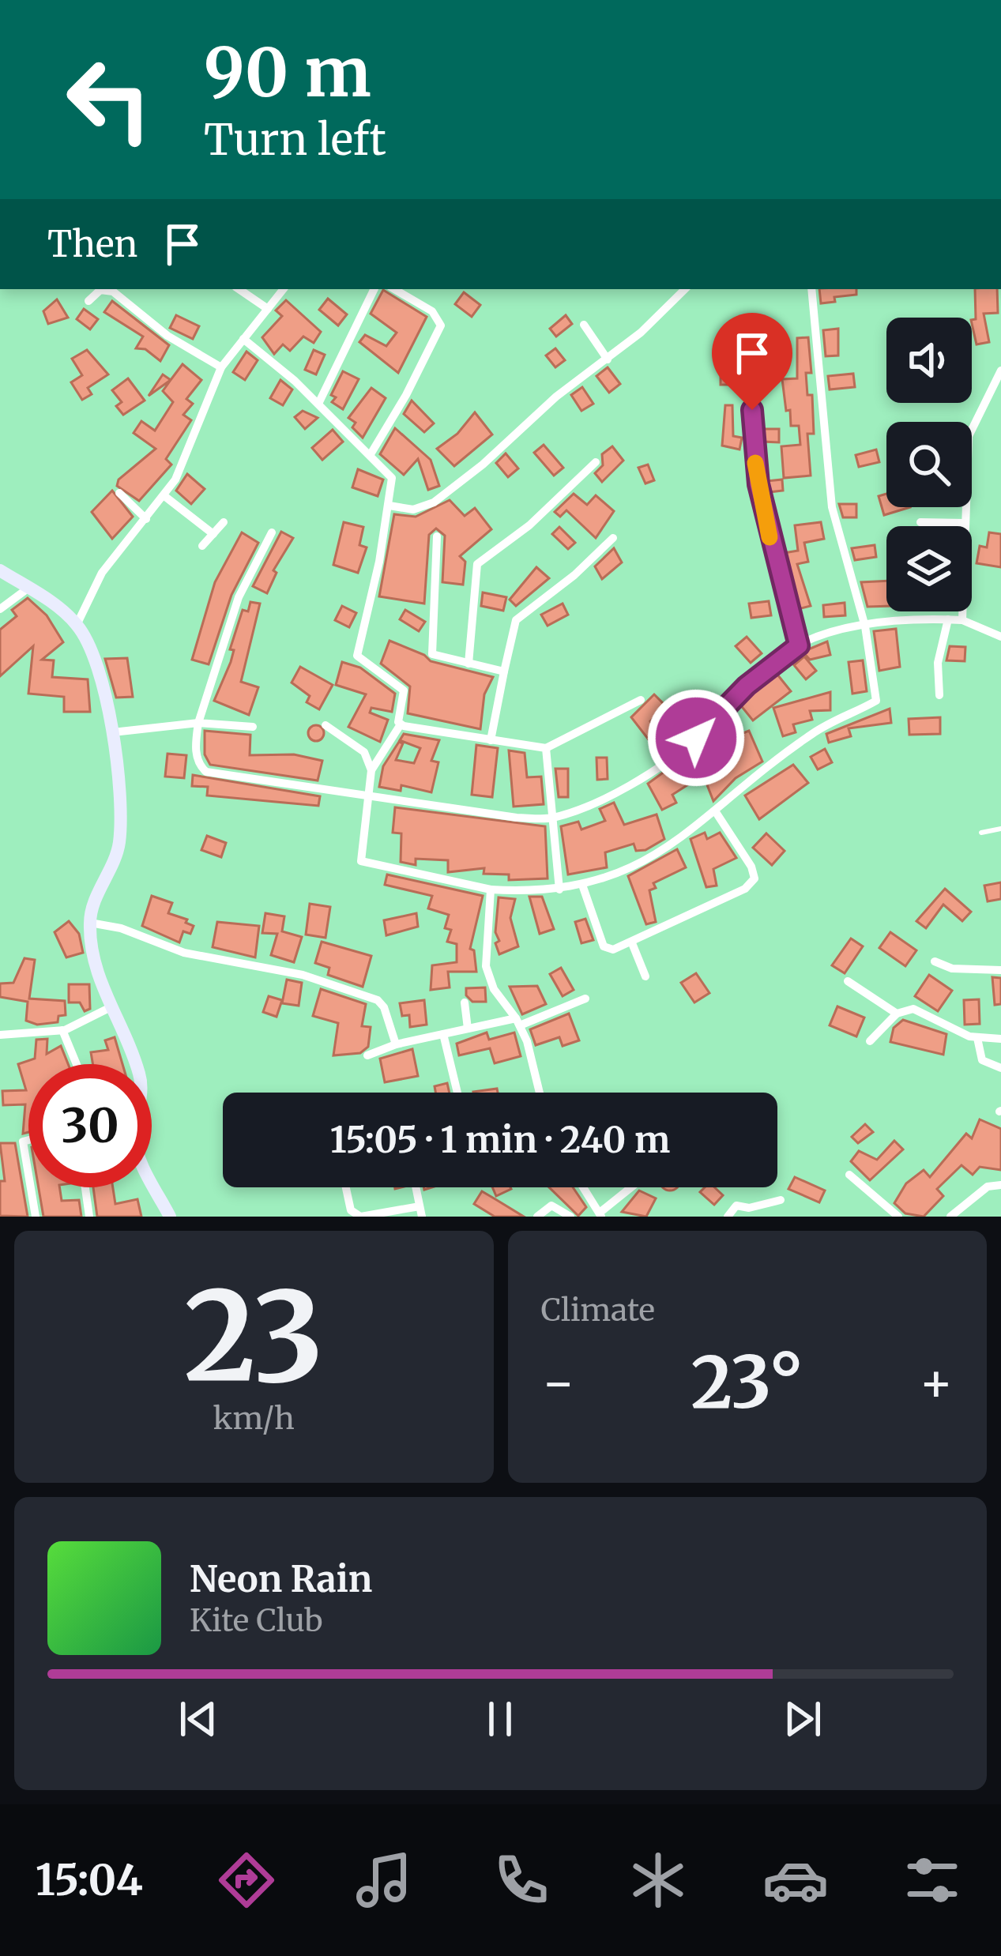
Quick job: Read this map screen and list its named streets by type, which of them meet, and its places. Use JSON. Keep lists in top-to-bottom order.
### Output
{
  "page": {
    "turn": ["90 m", "Turn left"],
    "then": "Then",
    "limit": "30",
    "trip": "15:05 · 1 min · 240 m",
    "tile": [
      ["23", "km/h"],
      "Climate"
    ],
    "heat": ["−", "23°", "+"],
    "song": ["Neon Rain", "Kite Club"],
    "tabs": "15:04"
  }
}
